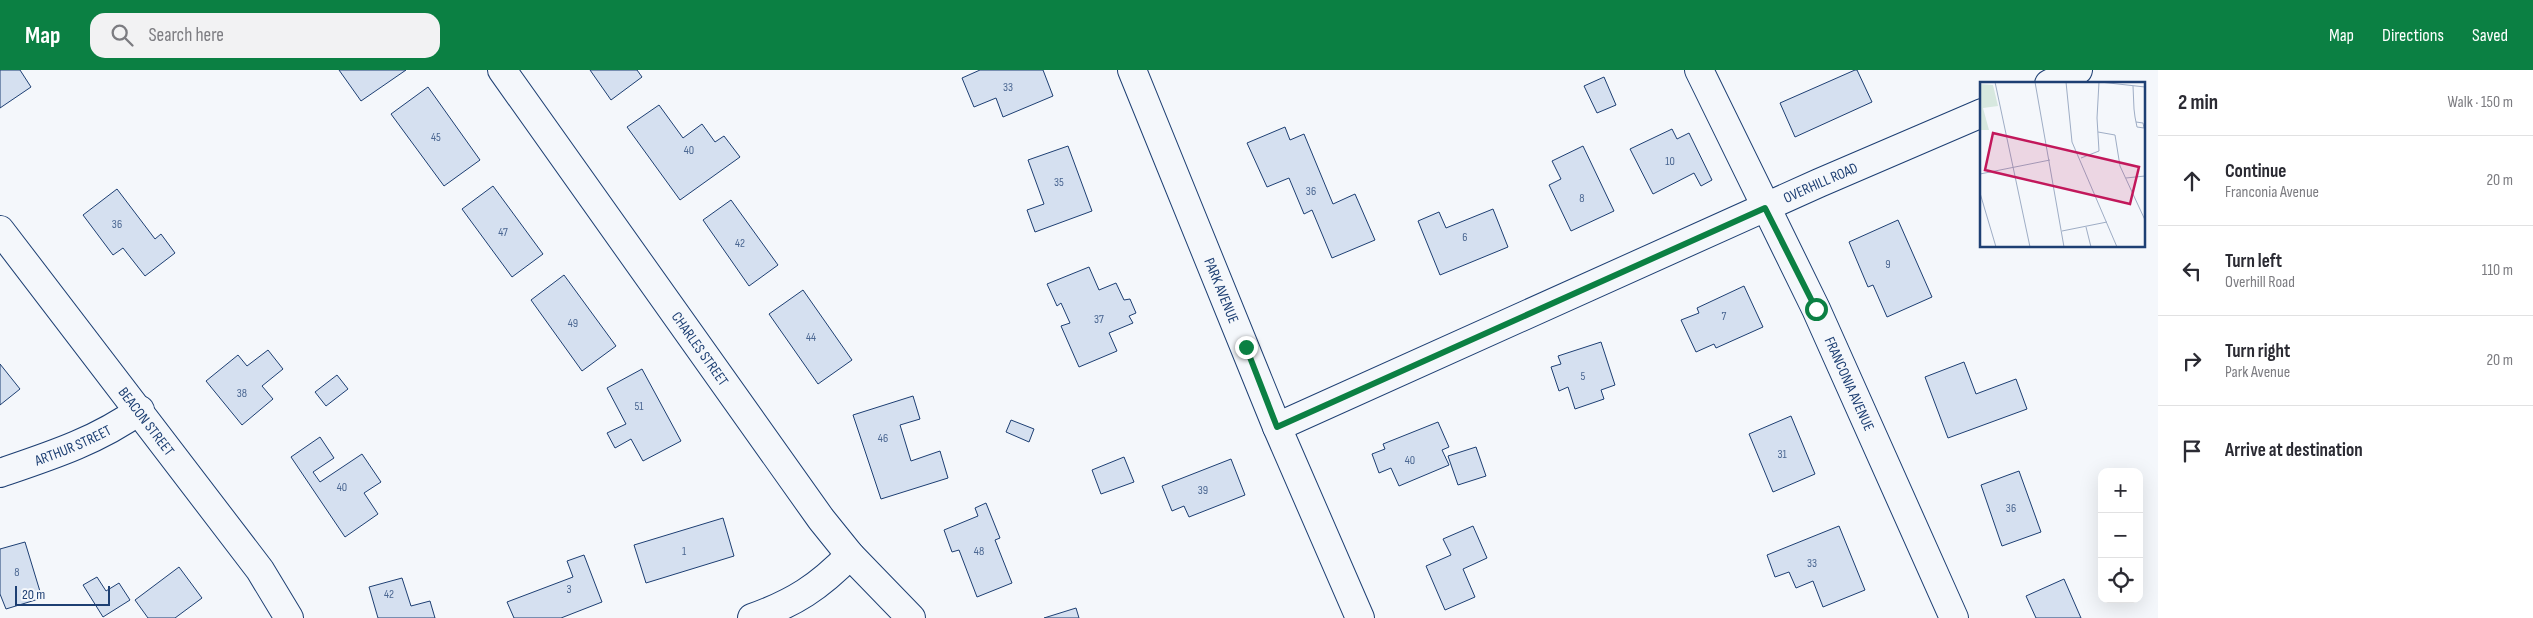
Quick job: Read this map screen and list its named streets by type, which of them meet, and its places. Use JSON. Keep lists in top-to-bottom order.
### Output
{
  "streets": {
    "street": [
      "OVERHILL ROAD",
      "PARK AVENUE",
      "CHARLES STREET",
      "FRANCONIA AVENUE",
      "BEACON STREET",
      "ARTHUR STREET"
    ]
  },
  "crossings": [
    ["OVERHILL ROAD", "PARK AVENUE"],
    ["OVERHILL ROAD", "FRANCONIA AVENUE"],
    ["BEACON STREET", "ARTHUR STREET"]
  ],
  "house_numbers": [
    "33",
    "45",
    "40",
    "10",
    "35",
    "36",
    "8",
    "36",
    "47",
    "6",
    "42",
    "9",
    "7",
    "37",
    "49",
    "44",
    "5",
    "38",
    "51",
    "46",
    "31",
    "40",
    "40",
    "39",
    "36",
    "1",
    "48",
    "33",
    "8",
    "3",
    "42"
  ],
  "scale_bar": "20 m",
  "page": {
    "header": "Map",
    "search": "Search here",
    "nav": ["Map", "Directions", "Saved"],
    "heading": ["2 min", "Walk · 150 m"],
    "list": [
      ["Continue", "Franconia Avenue", "20 m"],
      ["Turn left", "Overhill Road", "110 m"],
      ["Turn right", "Park Avenue", "20 m"],
      "Arrive at destination"
    ],
    "map_buttons": ["+", "−"],
    "scale": "20 m"
  }
}
